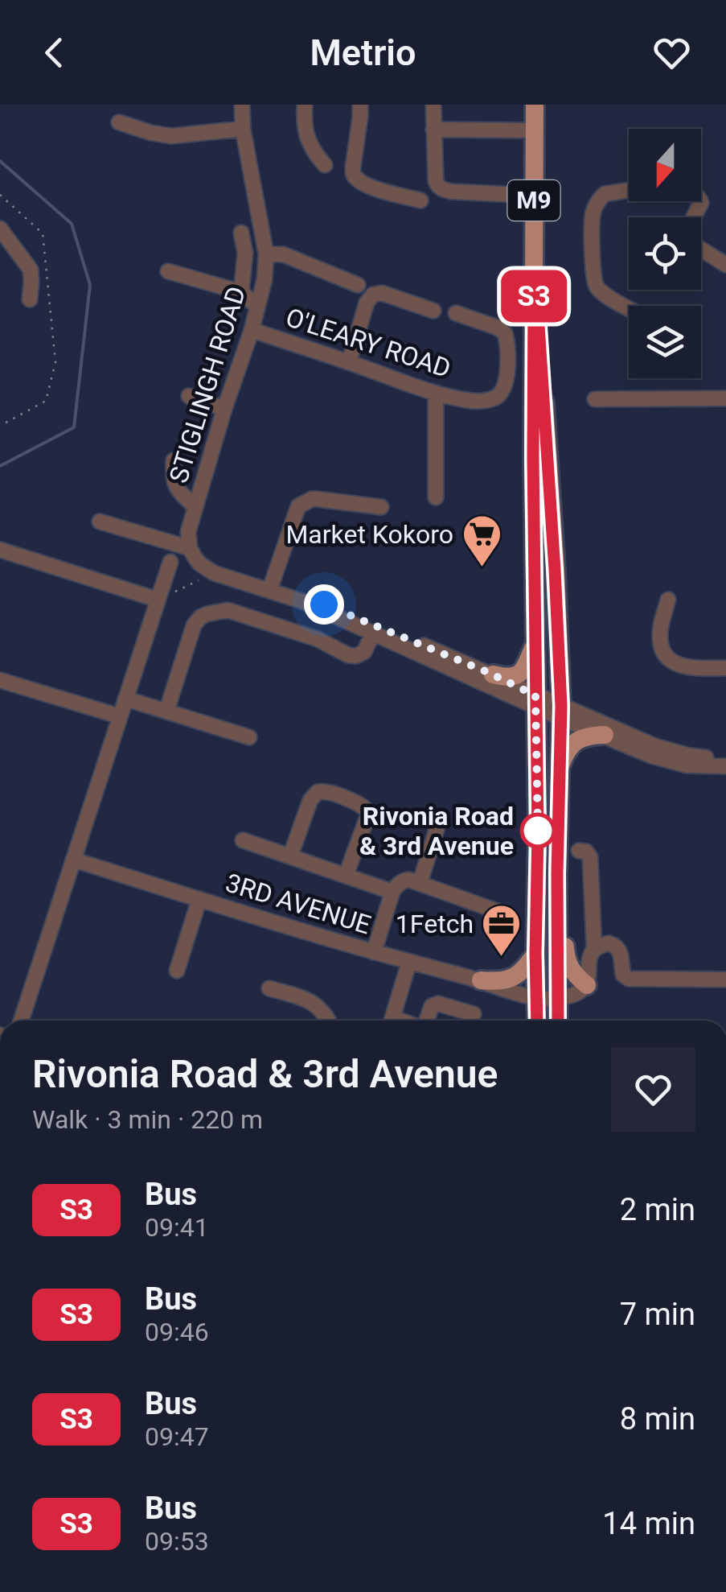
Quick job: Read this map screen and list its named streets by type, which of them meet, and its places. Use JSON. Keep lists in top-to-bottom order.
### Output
{
  "streets": {
    "main road": ["M9"],
    "street": ["O'LEARY ROAD", "STIGLINGH ROAD", "3RD AVENUE"]
  },
  "crossings": [
    ["M9", "3RD AVENUE"],
    ["O'LEARY ROAD", "STIGLINGH ROAD"]
  ],
  "places": {
    "supermarket": ["Market Kokoro"],
    "other": ["Rivonia Road & 3rd Avenue"],
    "office": ["1Fetch"]
  },
  "lines": ["bus line S3"],
  "north": "bottom",
  "page": {
    "header": "Metrio",
    "on_map": "S3",
    "heading": ["Rivonia Road & 3rd Avenue", "Walk · 3 min · 220 m"],
    "list": [
      {
        "mark": "S3",
        "name": "Bus",
        "note": "09:41",
        "value": "2 min"
      },
      {
        "mark": "S3",
        "name": "Bus",
        "note": "09:46",
        "value": "7 min"
      },
      {
        "mark": "S3",
        "name": "Bus",
        "note": "09:47",
        "value": "8 min"
      },
      {
        "mark": "S3",
        "name": "Bus",
        "note": "09:53",
        "value": "14 min"
      }
    ]
  }
}
